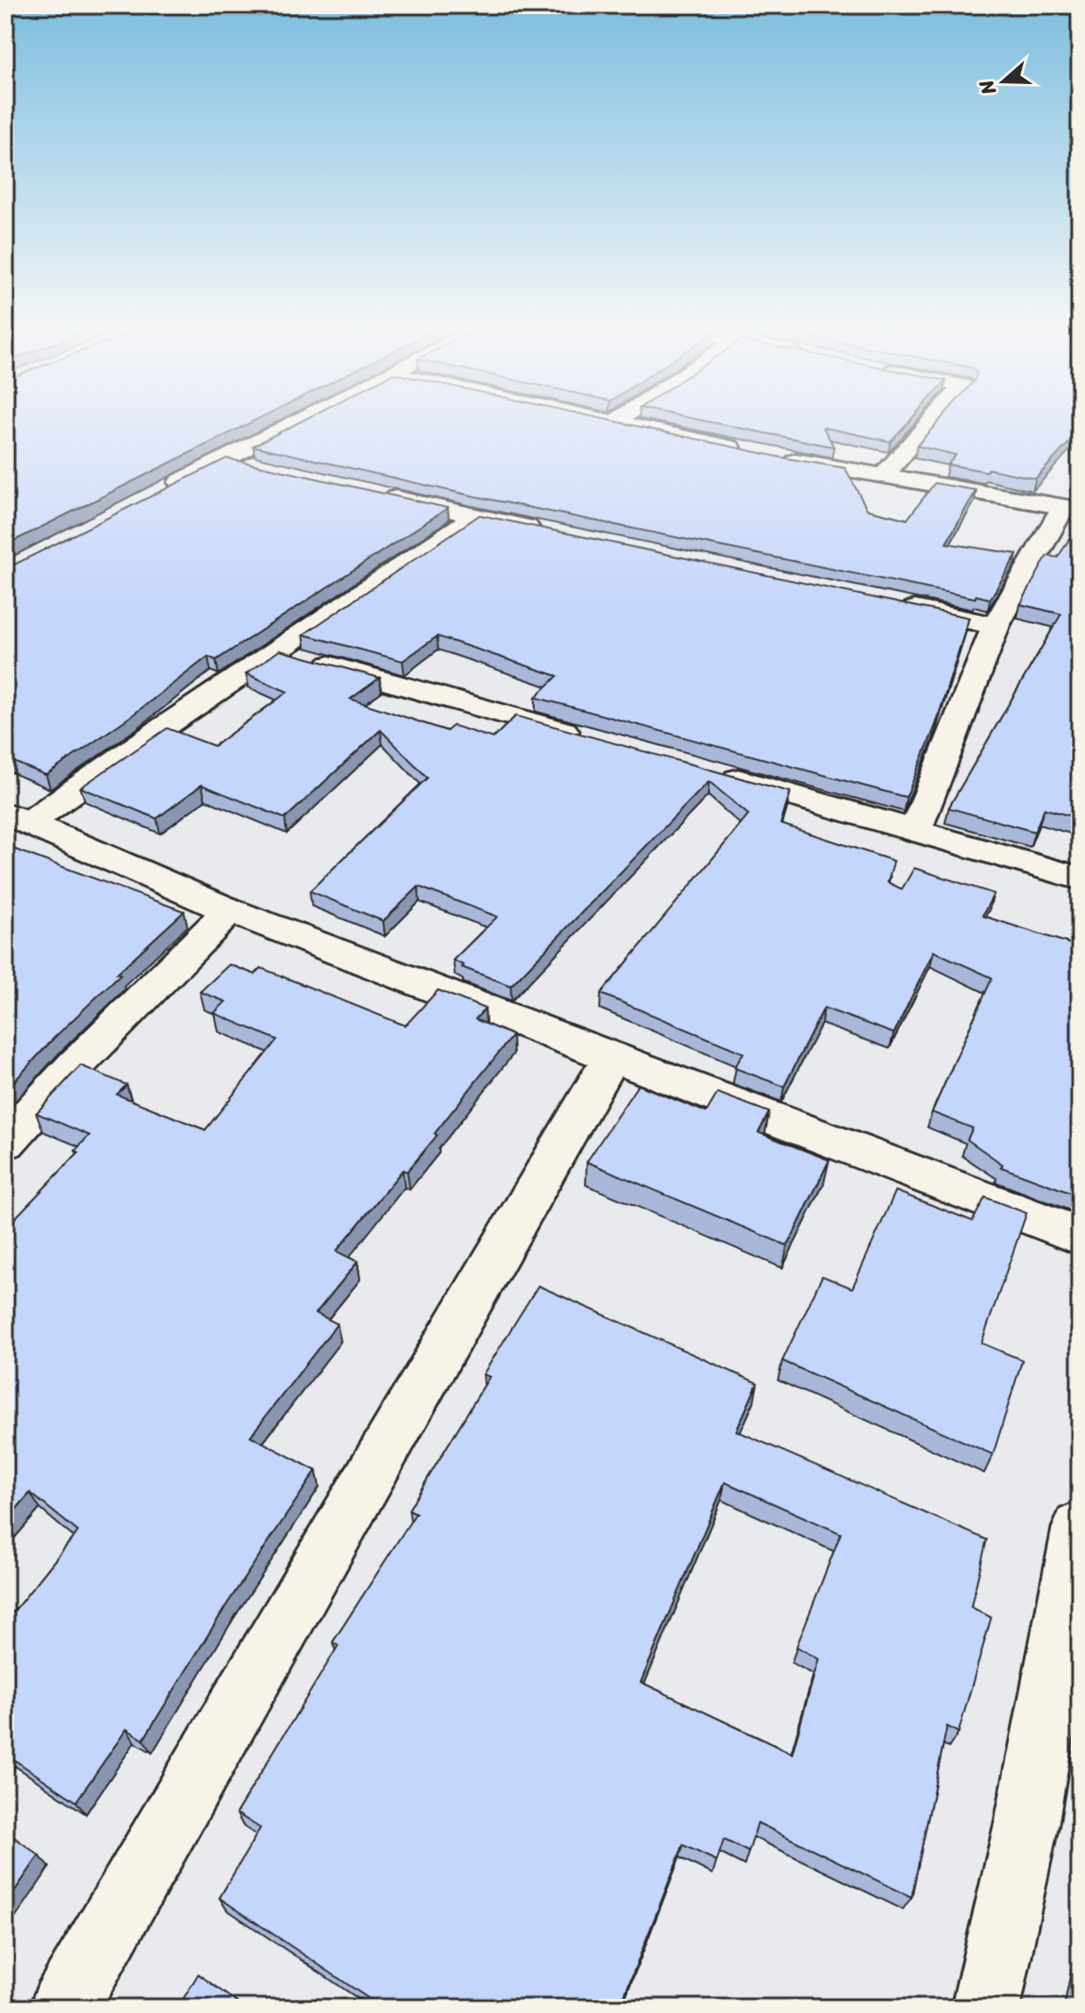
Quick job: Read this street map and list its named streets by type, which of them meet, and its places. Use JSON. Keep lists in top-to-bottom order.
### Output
{
  "north": "left"
}
